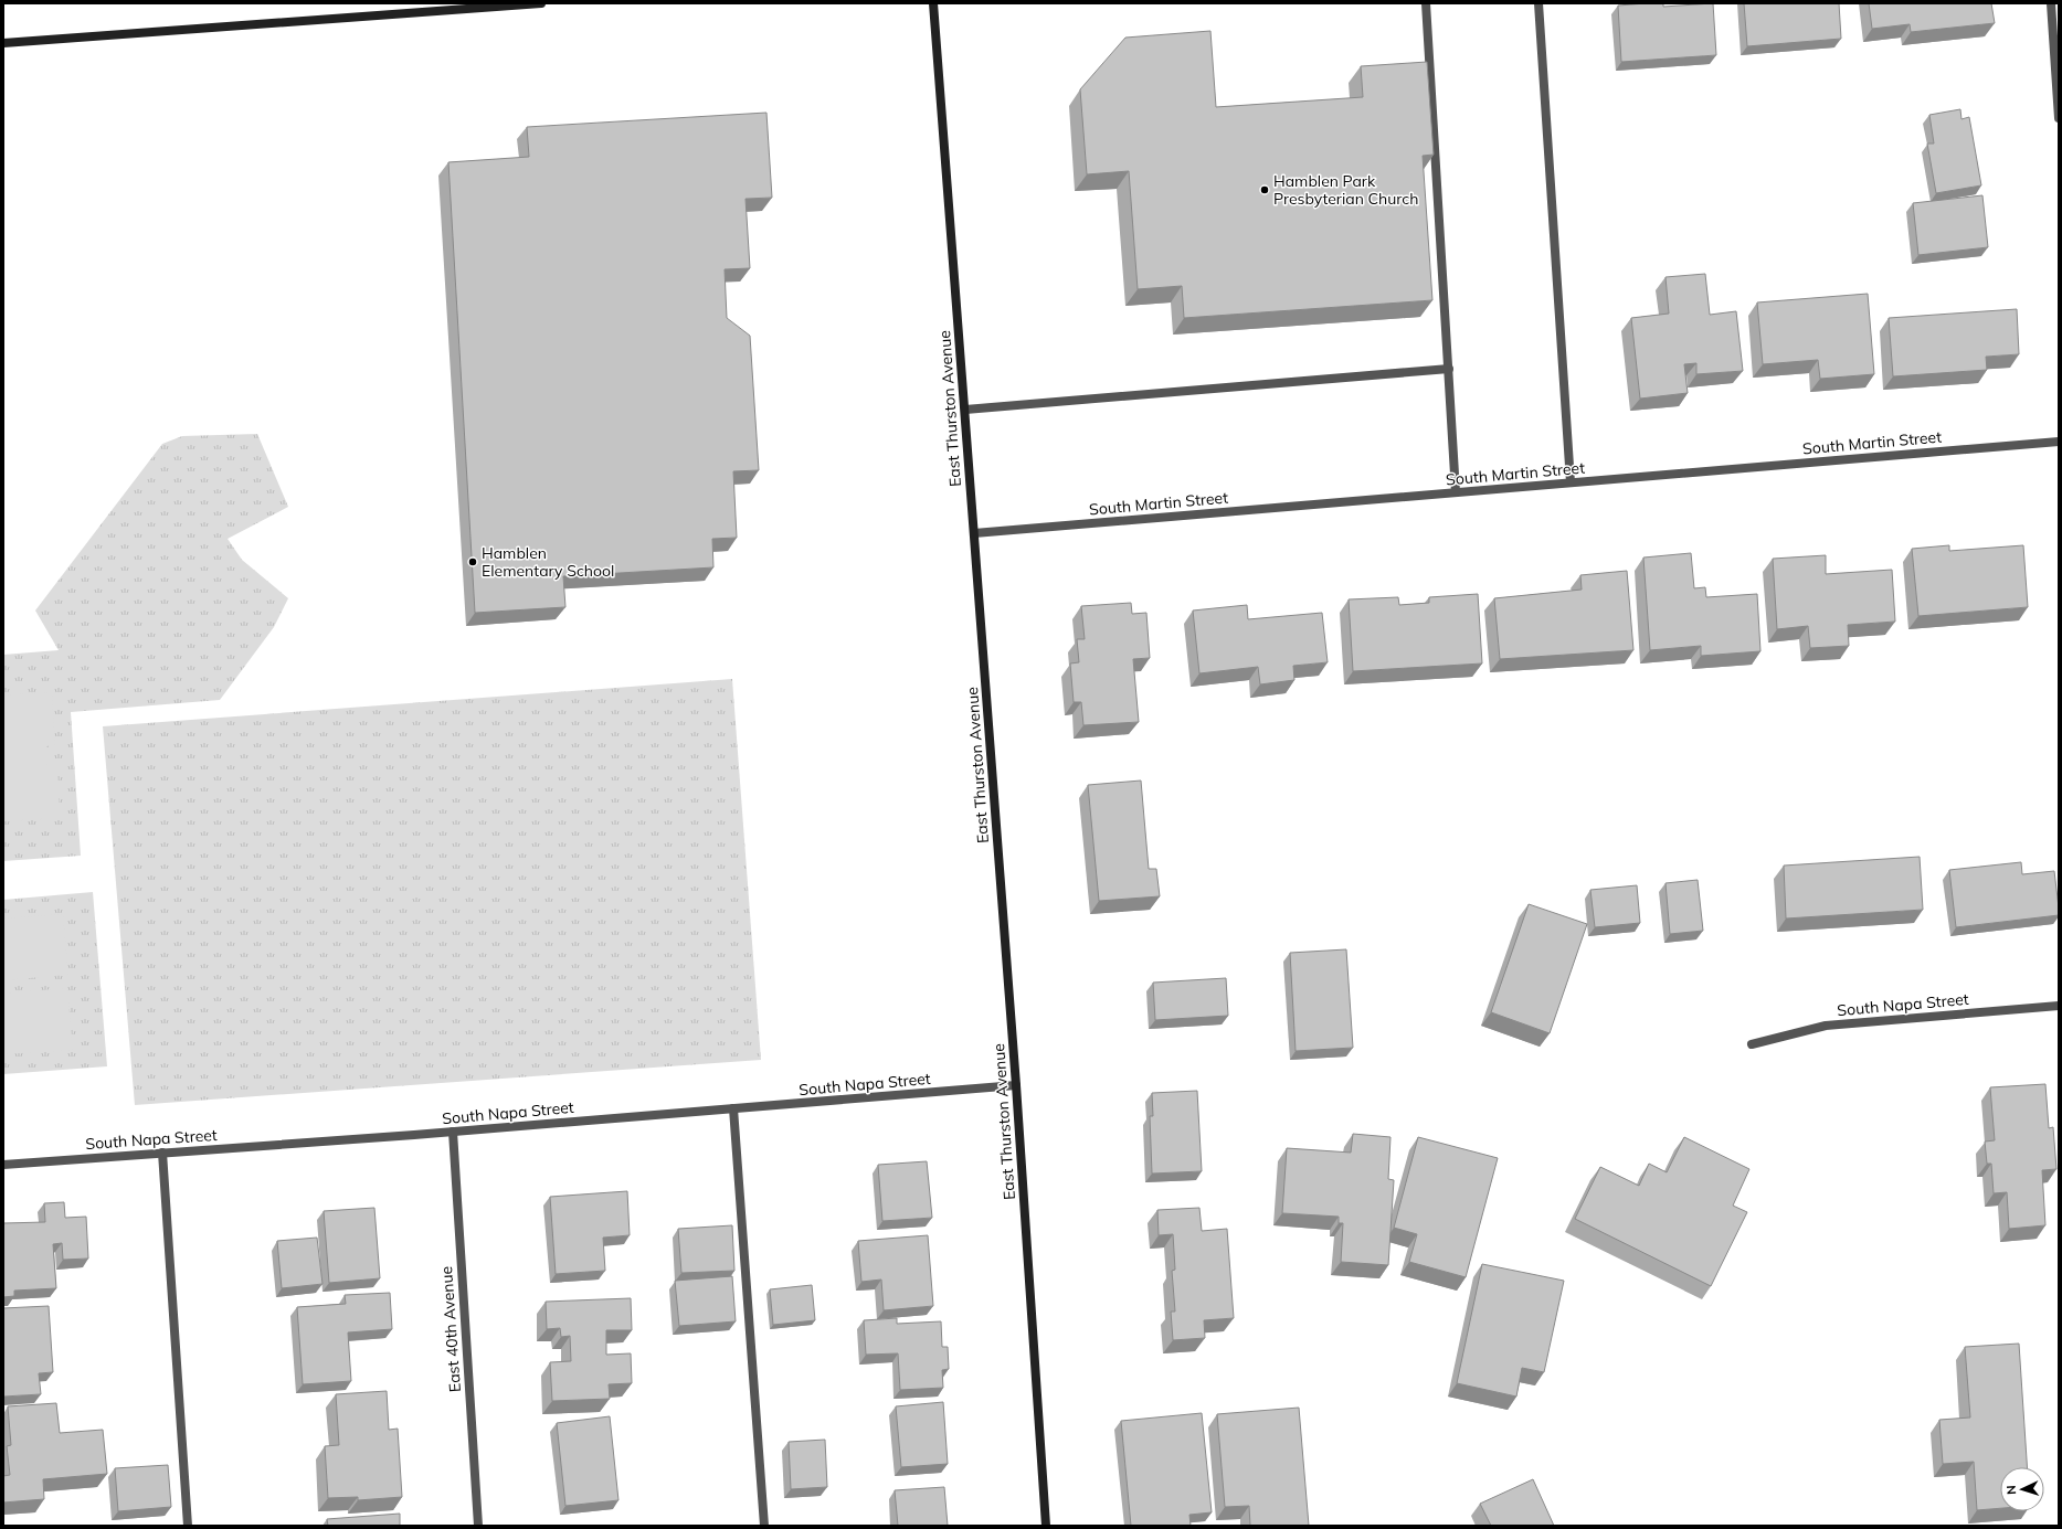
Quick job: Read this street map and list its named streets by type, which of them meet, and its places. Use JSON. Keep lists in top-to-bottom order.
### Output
{
  "streets": {
    "street": [
      "East Thurston Avenue",
      "South Martin Street",
      "South Napa Street",
      "East 40th Avenue"
    ]
  },
  "crossings": [
    ["East Thurston Avenue", "South Martin Street"],
    ["East Thurston Avenue", "South Napa Street"],
    ["South Napa Street", "East 40th Avenue"]
  ],
  "places": ["Hamblen Park Presbyterian Church", "Hamblen Elementary School"],
  "north": "left"
}
